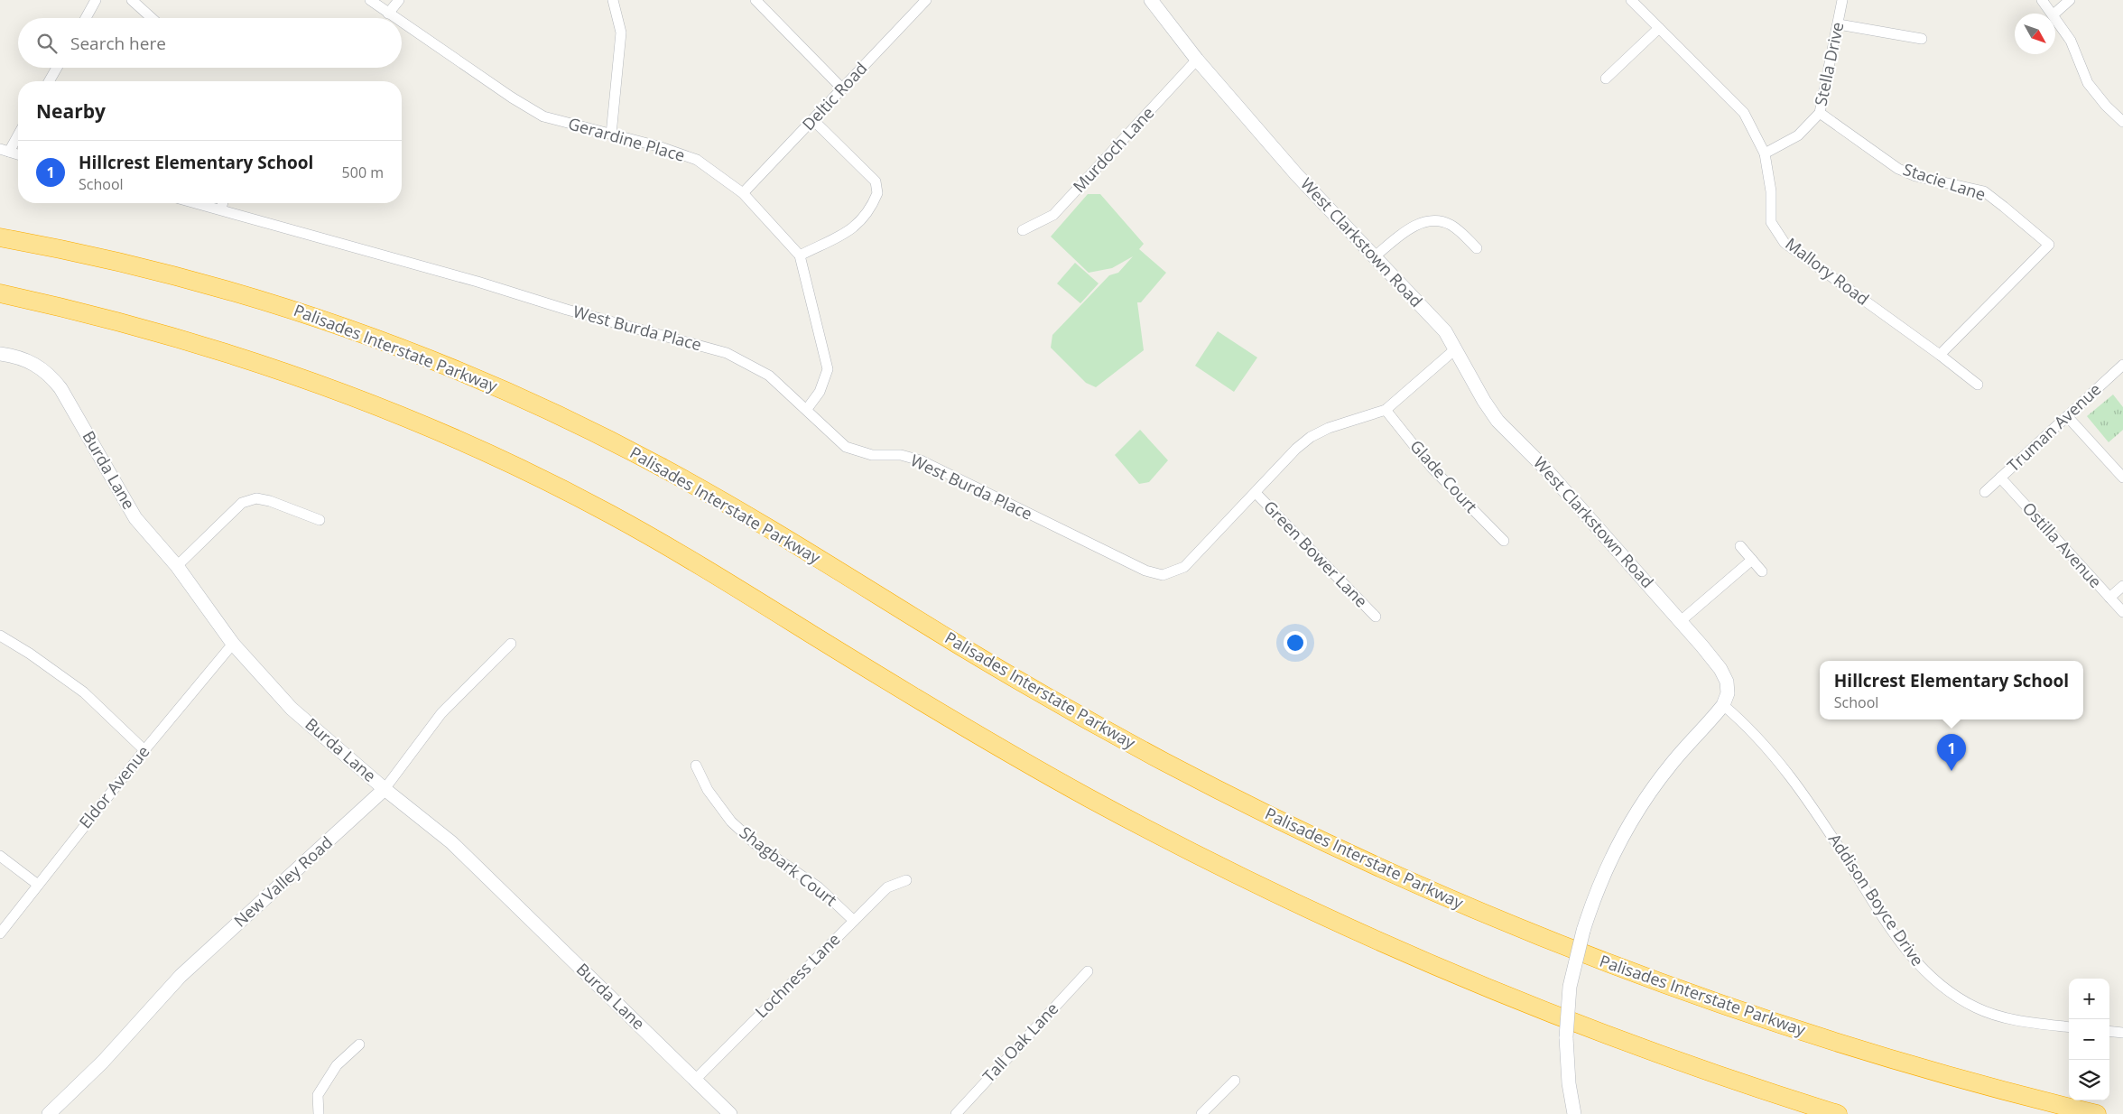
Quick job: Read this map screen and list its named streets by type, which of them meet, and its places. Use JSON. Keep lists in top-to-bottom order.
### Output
{
  "streets": {
    "highway": ["Palisades Interstate Parkway"],
    "street": [
      "Stella Drive",
      "Deltic Road",
      "Gerardine Place",
      "Murdoch Lane",
      "Stacie Lane",
      "West Clarkstown Road",
      "Mallory Road",
      "West Burda Place",
      "Truman Avenue",
      "Burda Lane",
      "Glade Court",
      "Ostilla Avenue",
      "Green Bower Lane",
      "Eldor Avenue",
      "Shagbark Court",
      "New Valley Road",
      "Addison Boyce Drive",
      "Lochness Lane",
      "Tall Oak Lane"
    ]
  },
  "crossings": [
    ["Stella Drive", "Stacie Lane"],
    ["Stella Drive", "Mallory Road"],
    ["Deltic Road", "Gerardine Place"],
    ["Gerardine Place", "West Burda Place"],
    ["Murdoch Lane", "West Clarkstown Road"],
    ["Stacie Lane", "Mallory Road"],
    ["West Clarkstown Road", "West Burda Place"],
    ["West Clarkstown Road", "Addison Boyce Drive"],
    ["West Burda Place", "Glade Court"],
    ["West Burda Place", "Green Bower Lane"],
    ["Truman Avenue", "Ostilla Avenue"],
    ["Burda Lane", "Eldor Avenue"],
    ["Burda Lane", "New Valley Road"],
    ["Burda Lane", "Lochness Lane"],
    ["Shagbark Court", "Lochness Lane"]
  ],
  "north": "bottom right",
  "page": {
    "search": "Search here",
    "heading": "Nearby",
    "list": [
      {
        "mark": "1",
        "name": "Hillcrest Elementary School",
        "note": "School",
        "value": "500 m"
      }
    ],
    "popup": ["Hillcrest Elementary School", "School"],
    "pins": "1",
    "map_buttons": ["+", "−"]
  }
}
